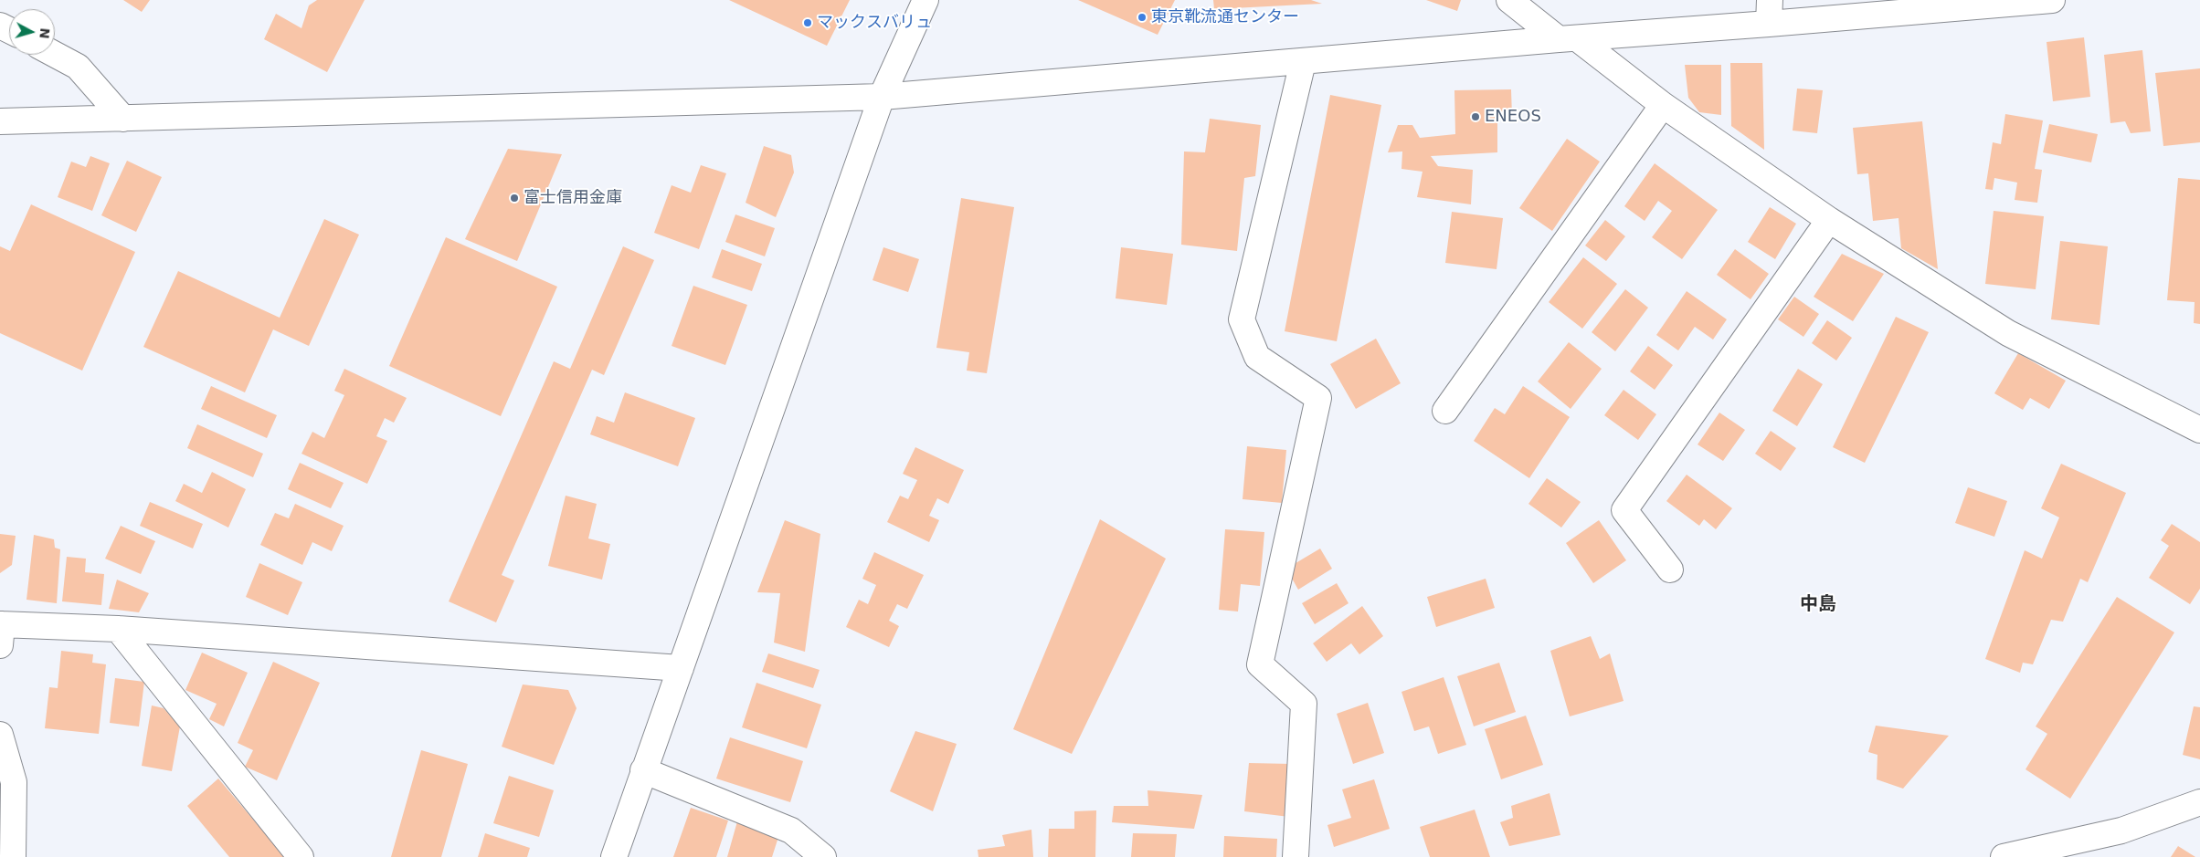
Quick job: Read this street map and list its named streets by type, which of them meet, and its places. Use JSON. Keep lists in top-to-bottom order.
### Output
{
  "districts": ["中島"],
  "places": [
    "東京靴流通センター",
    "マックスバリュ",
    "ENEOS",
    "富士信用金庫"
  ],
  "north": "right"
}
